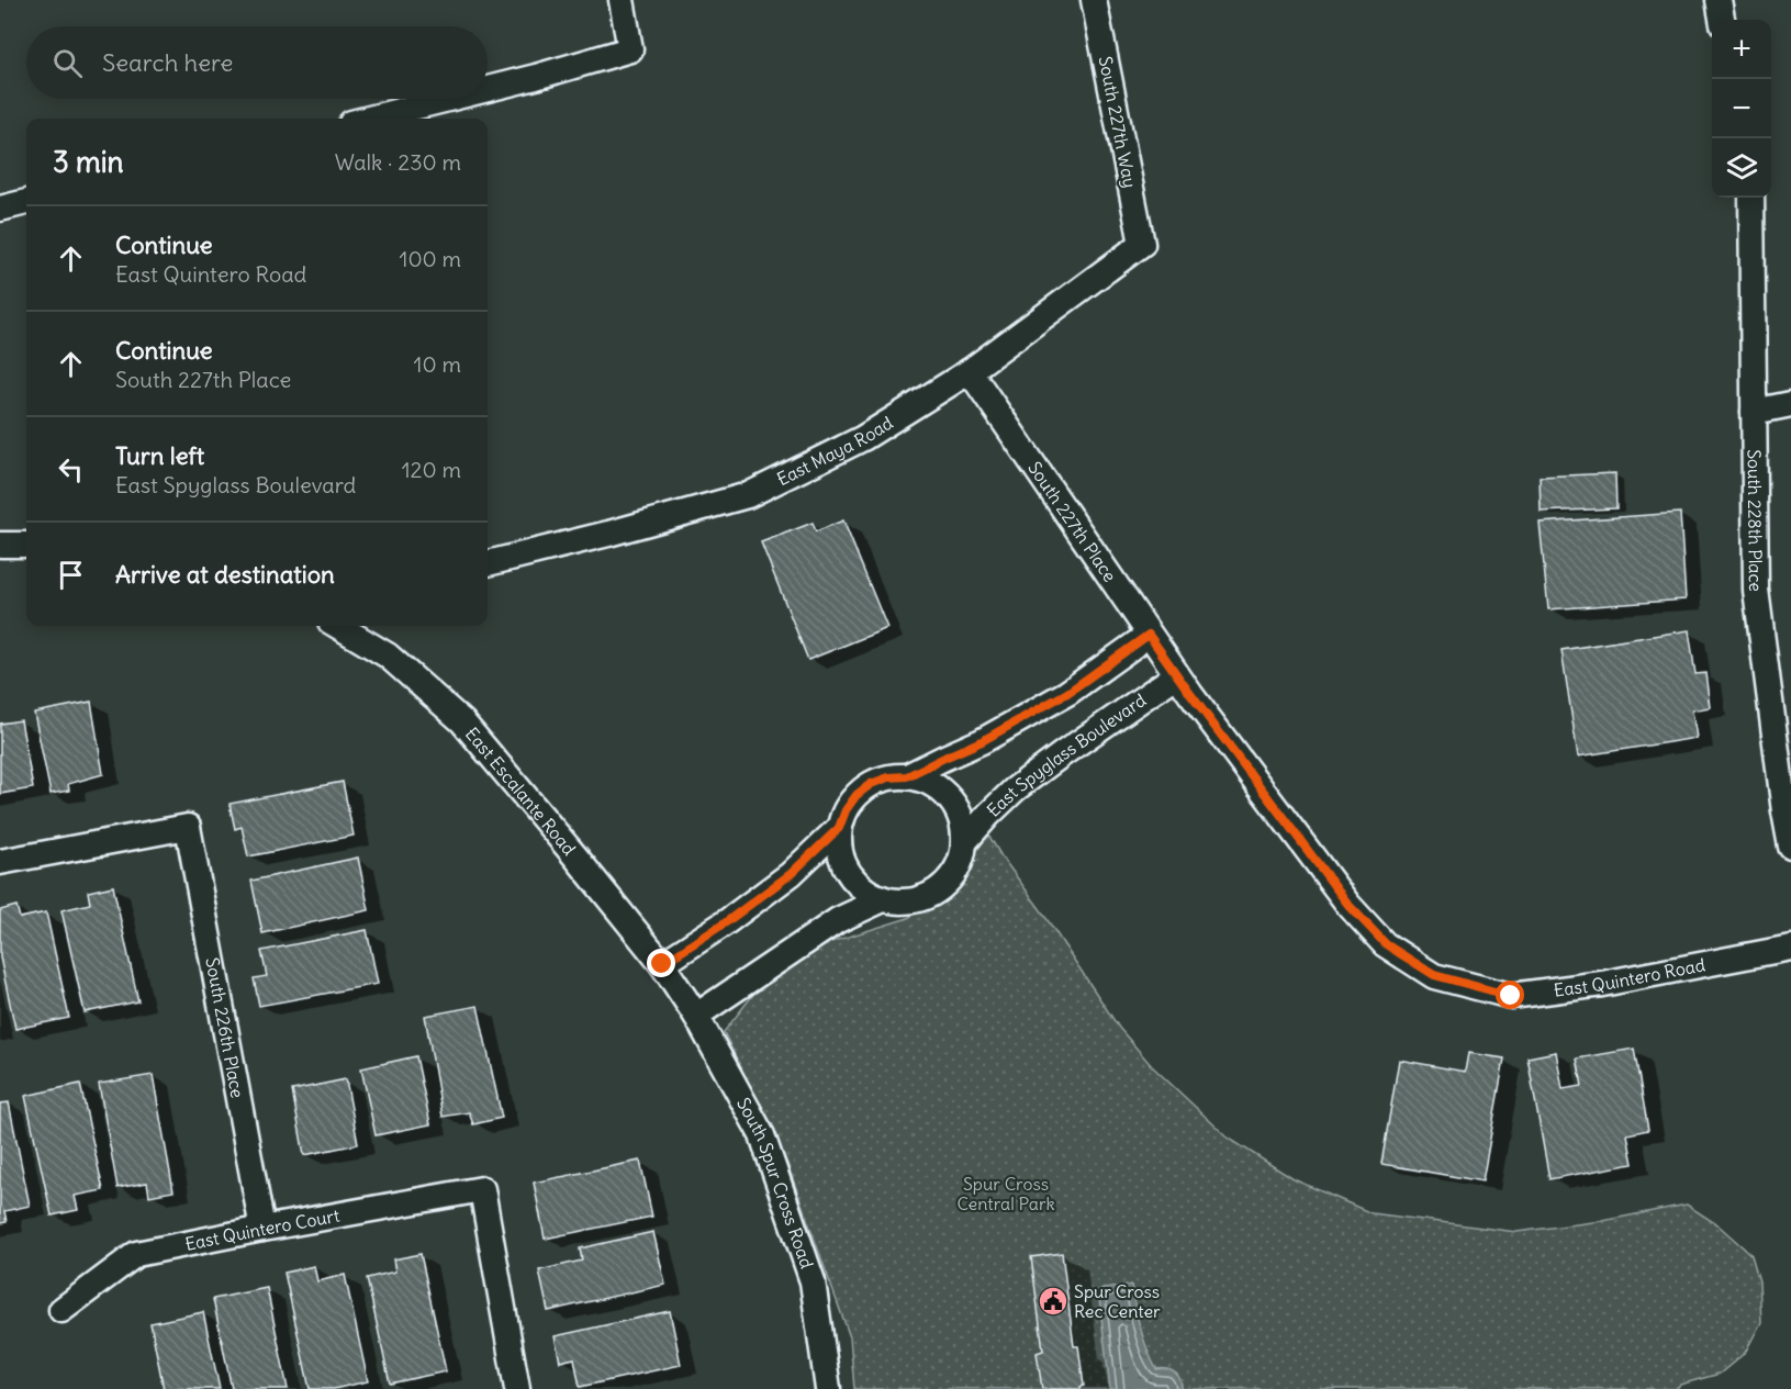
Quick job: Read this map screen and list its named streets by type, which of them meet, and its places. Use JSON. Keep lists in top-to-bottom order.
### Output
{
  "streets": {
    "street": [
      "South 227th Way",
      "East Maya Road",
      "South 228th Place",
      "South 227th Place",
      "East Spyglass Boulevard",
      "East Escalante Road",
      "East Quintero Road",
      "South 226th Place",
      "South Spur Cross Road",
      "East Quintero Court"
    ]
  },
  "crossings": [
    ["South 227th Way", "East Maya Road"],
    ["East Maya Road", "South 227th Place"],
    ["South 227th Place", "East Spyglass Boulevard"],
    ["South 227th Place", "East Quintero Road"],
    ["East Spyglass Boulevard", "East Quintero Road"],
    ["East Spyglass Boulevard", "South Spur Cross Road"],
    ["East Escalante Road", "South Spur Cross Road"],
    ["South 226th Place", "East Quintero Court"]
  ],
  "parks": ["Spur Cross Central Park"],
  "places": {
    "public building": ["Spur Cross Rec Center"]
  },
  "page": {
    "map_buttons": ["+", "−"],
    "search": "Search here",
    "heading": ["3 min", "Walk · 230 m"],
    "list": [
      ["Continue", "East Quintero Road", "100 m"],
      ["Continue", "South 227th Place", "10 m"],
      ["Turn left", "East Spyglass Boulevard", "120 m"],
      "Arrive at destination"
    ]
  }
}
